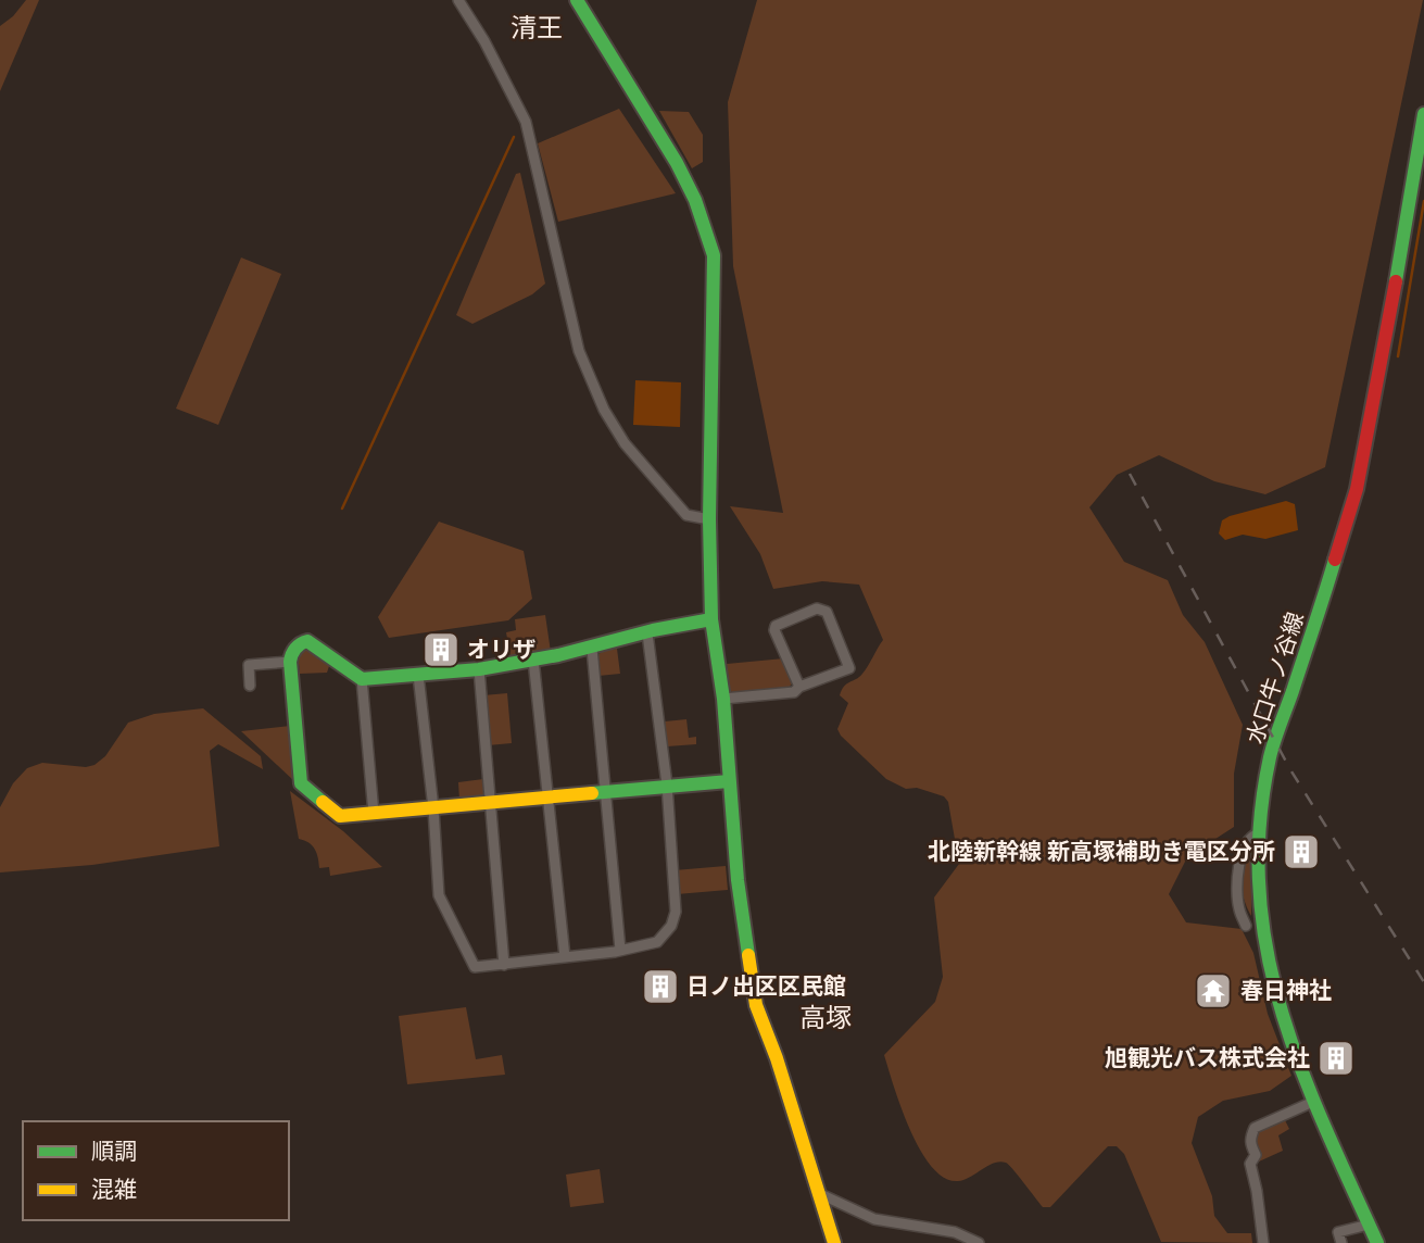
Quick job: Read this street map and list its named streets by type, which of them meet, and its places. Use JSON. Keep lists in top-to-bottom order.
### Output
{
  "streets": {
    "street": ["水口牛ノ谷線"]
  },
  "districts": ["清王", "高塚"],
  "places": {
    "building": [
      "オリザ",
      "北陸新幹線 新高塚補助き電区分所",
      "日ノ出区区民館",
      "旭観光バス株式会社"
    ],
    "temple": ["春日神社"]
  },
  "legend": ["順調", "混雑"]
}
